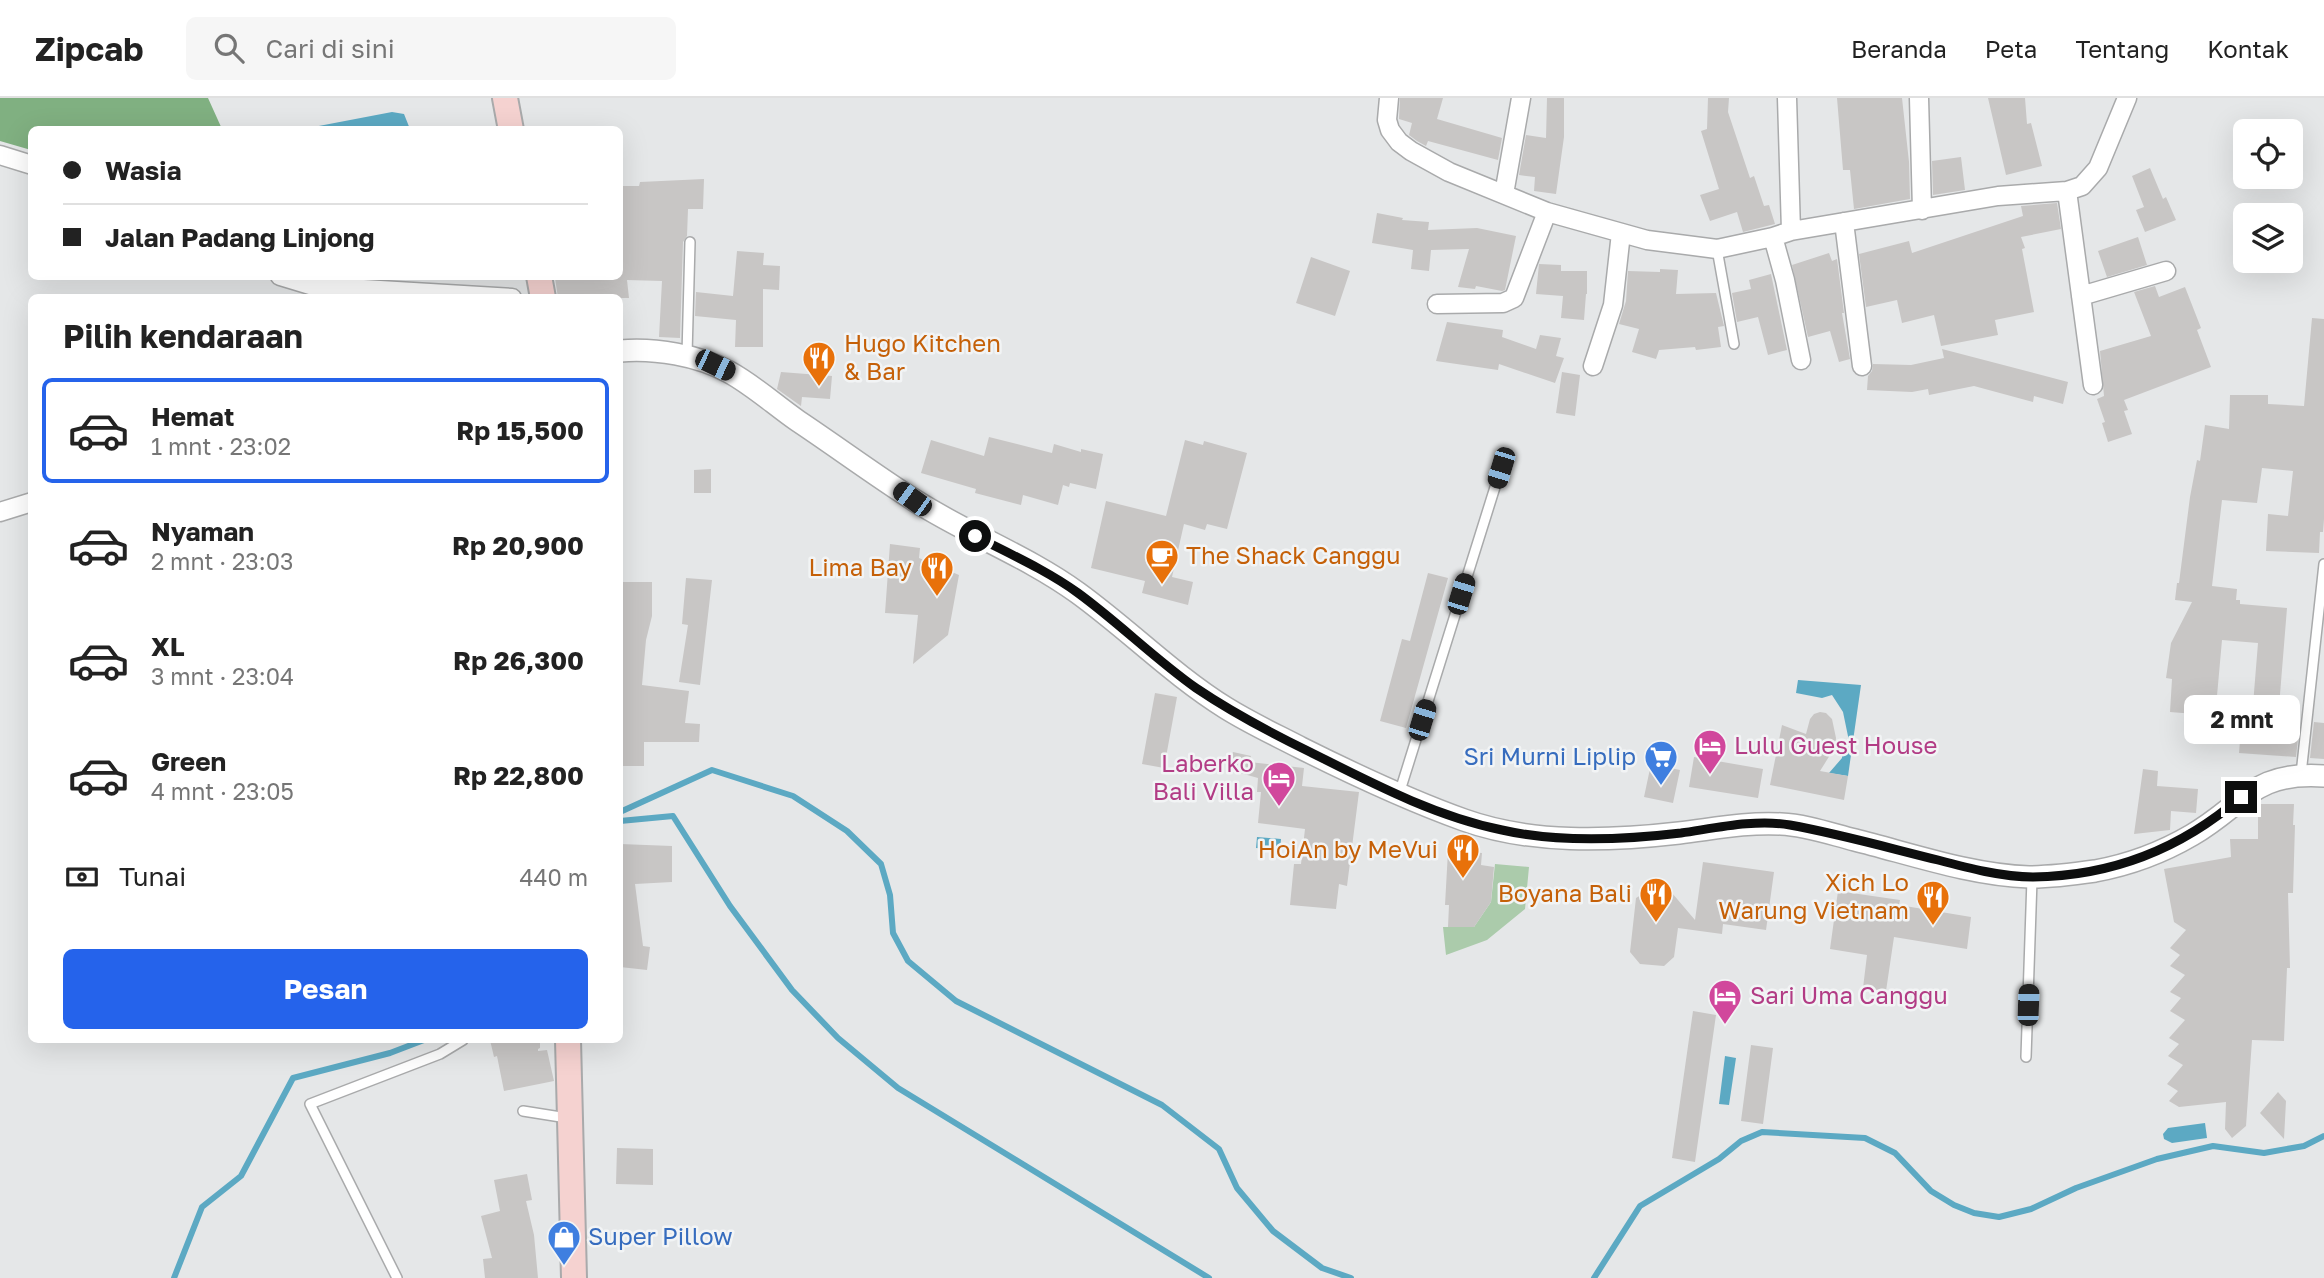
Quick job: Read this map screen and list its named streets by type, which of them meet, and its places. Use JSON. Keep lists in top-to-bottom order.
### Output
{
  "places": {
    "restaurant": [
      "Hugo Kitchen & Bar",
      "Lima Bay",
      "HoiAn by MeVui",
      "Boyana Bali",
      "Xich Lo Warung Vietnam"
    ],
    "cafe": ["The Shack Canggu"],
    "hotel": ["Lulu Guest House", "Laberko Bali Villa", "Sari Uma Canggu"],
    "supermarket": ["Sri Murni Liplip"],
    "shop": ["Super Pillow"]
  },
  "page": {
    "header": "Zipcab",
    "search": "Cari di sini",
    "nav": [
      "Beranda",
      "Peta",
      "Tentang",
      "Kontak"
    ],
    "banner": ["Wasia", "Jalan Padang Linjong"],
    "heading": "Pilih kendaraan",
    "list": [
      {
        "name": "Hemat",
        "note": "1 mnt · 23:02",
        "value": "Rp 15,500"
      },
      {
        "name": "Nyaman",
        "note": "2 mnt · 23:03",
        "value": "Rp 20,900"
      },
      {
        "name": "XL",
        "note": "3 mnt · 23:04",
        "value": "Rp 26,300"
      },
      {
        "name": "Green",
        "note": "4 mnt · 23:05",
        "value": "Rp 22,800"
      }
    ],
    "bubble": "2 mnt",
    "pay": ["Tunai", "440 m"],
    "buttons": "Pesan"
  }
}
